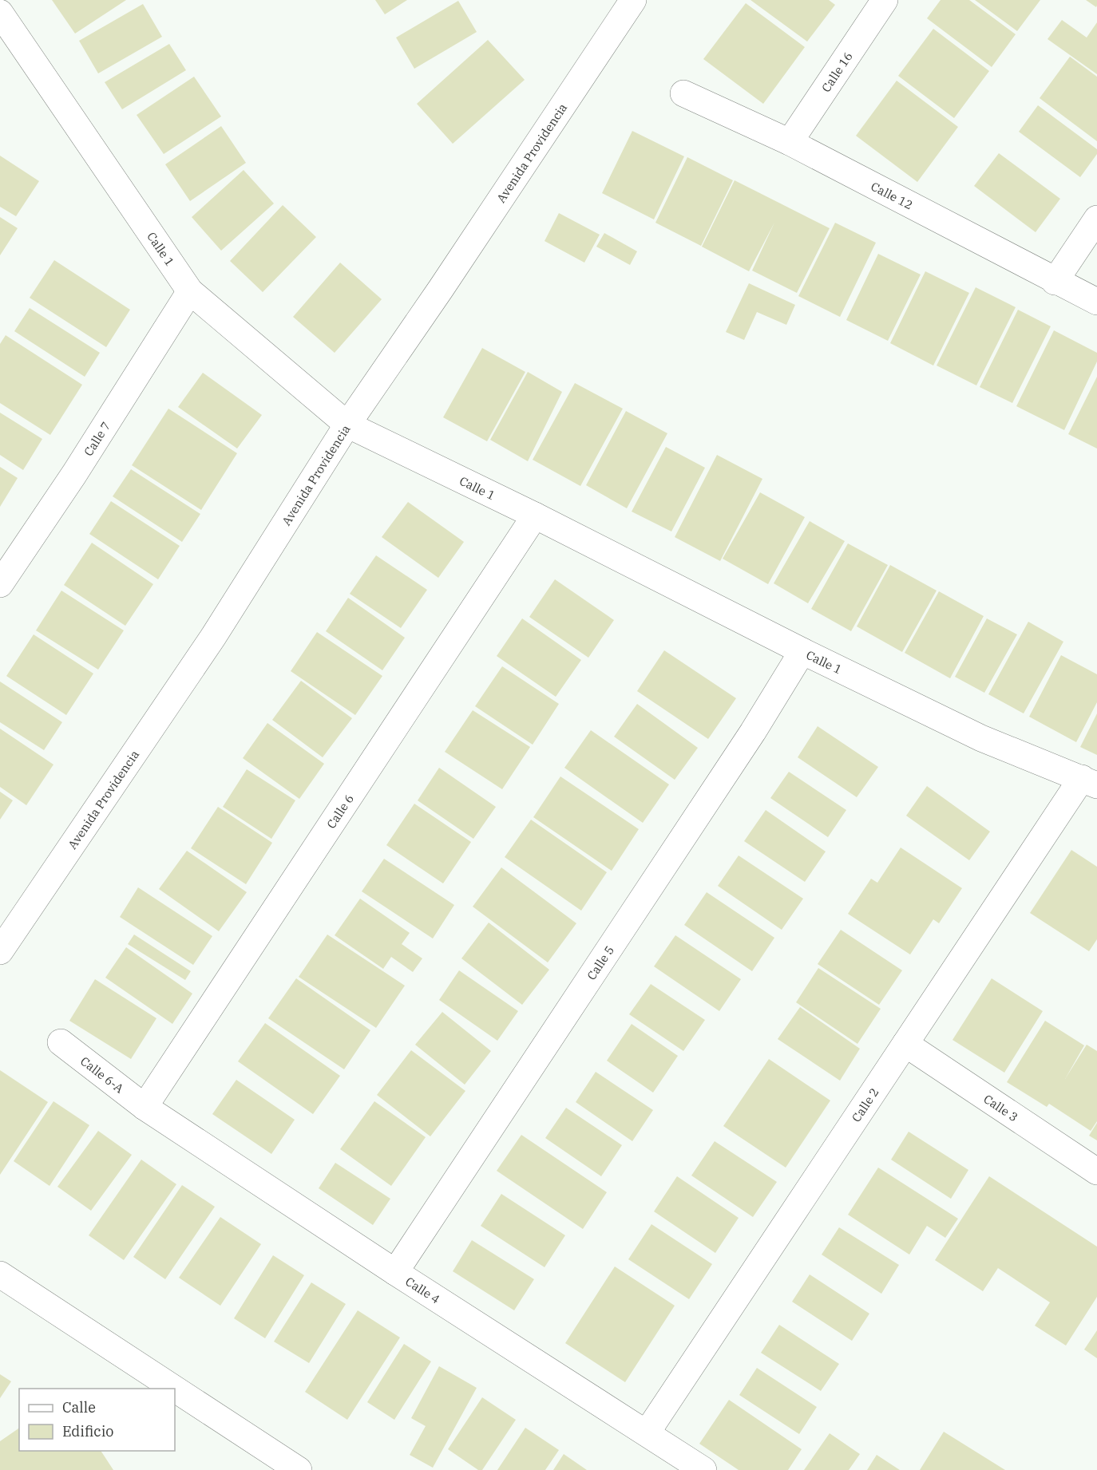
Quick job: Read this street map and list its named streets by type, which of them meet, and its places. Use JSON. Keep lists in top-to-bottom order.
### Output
{
  "streets": {
    "street": [
      "Calle 16",
      "Avenida Providencia",
      "Calle 12",
      "Calle 1",
      "Calle 7",
      "Calle 6",
      "Calle 5",
      "Calle 6-A",
      "Calle 2",
      "Calle 3",
      "Calle 4"
    ]
  },
  "crossings": [
    ["Calle 16", "Calle 12"],
    ["Avenida Providencia", "Calle 1"],
    ["Calle 1", "Calle 7"],
    ["Calle 1", "Calle 6"],
    ["Calle 1", "Calle 5"],
    ["Calle 1", "Calle 2"],
    ["Calle 6", "Calle 6-A"],
    ["Calle 6", "Calle 4"],
    ["Calle 5", "Calle 4"],
    ["Calle 6-A", "Calle 4"],
    ["Calle 2", "Calle 3"],
    ["Calle 2", "Calle 4"]
  ],
  "legend": ["Calle", "Edificio"]
}
